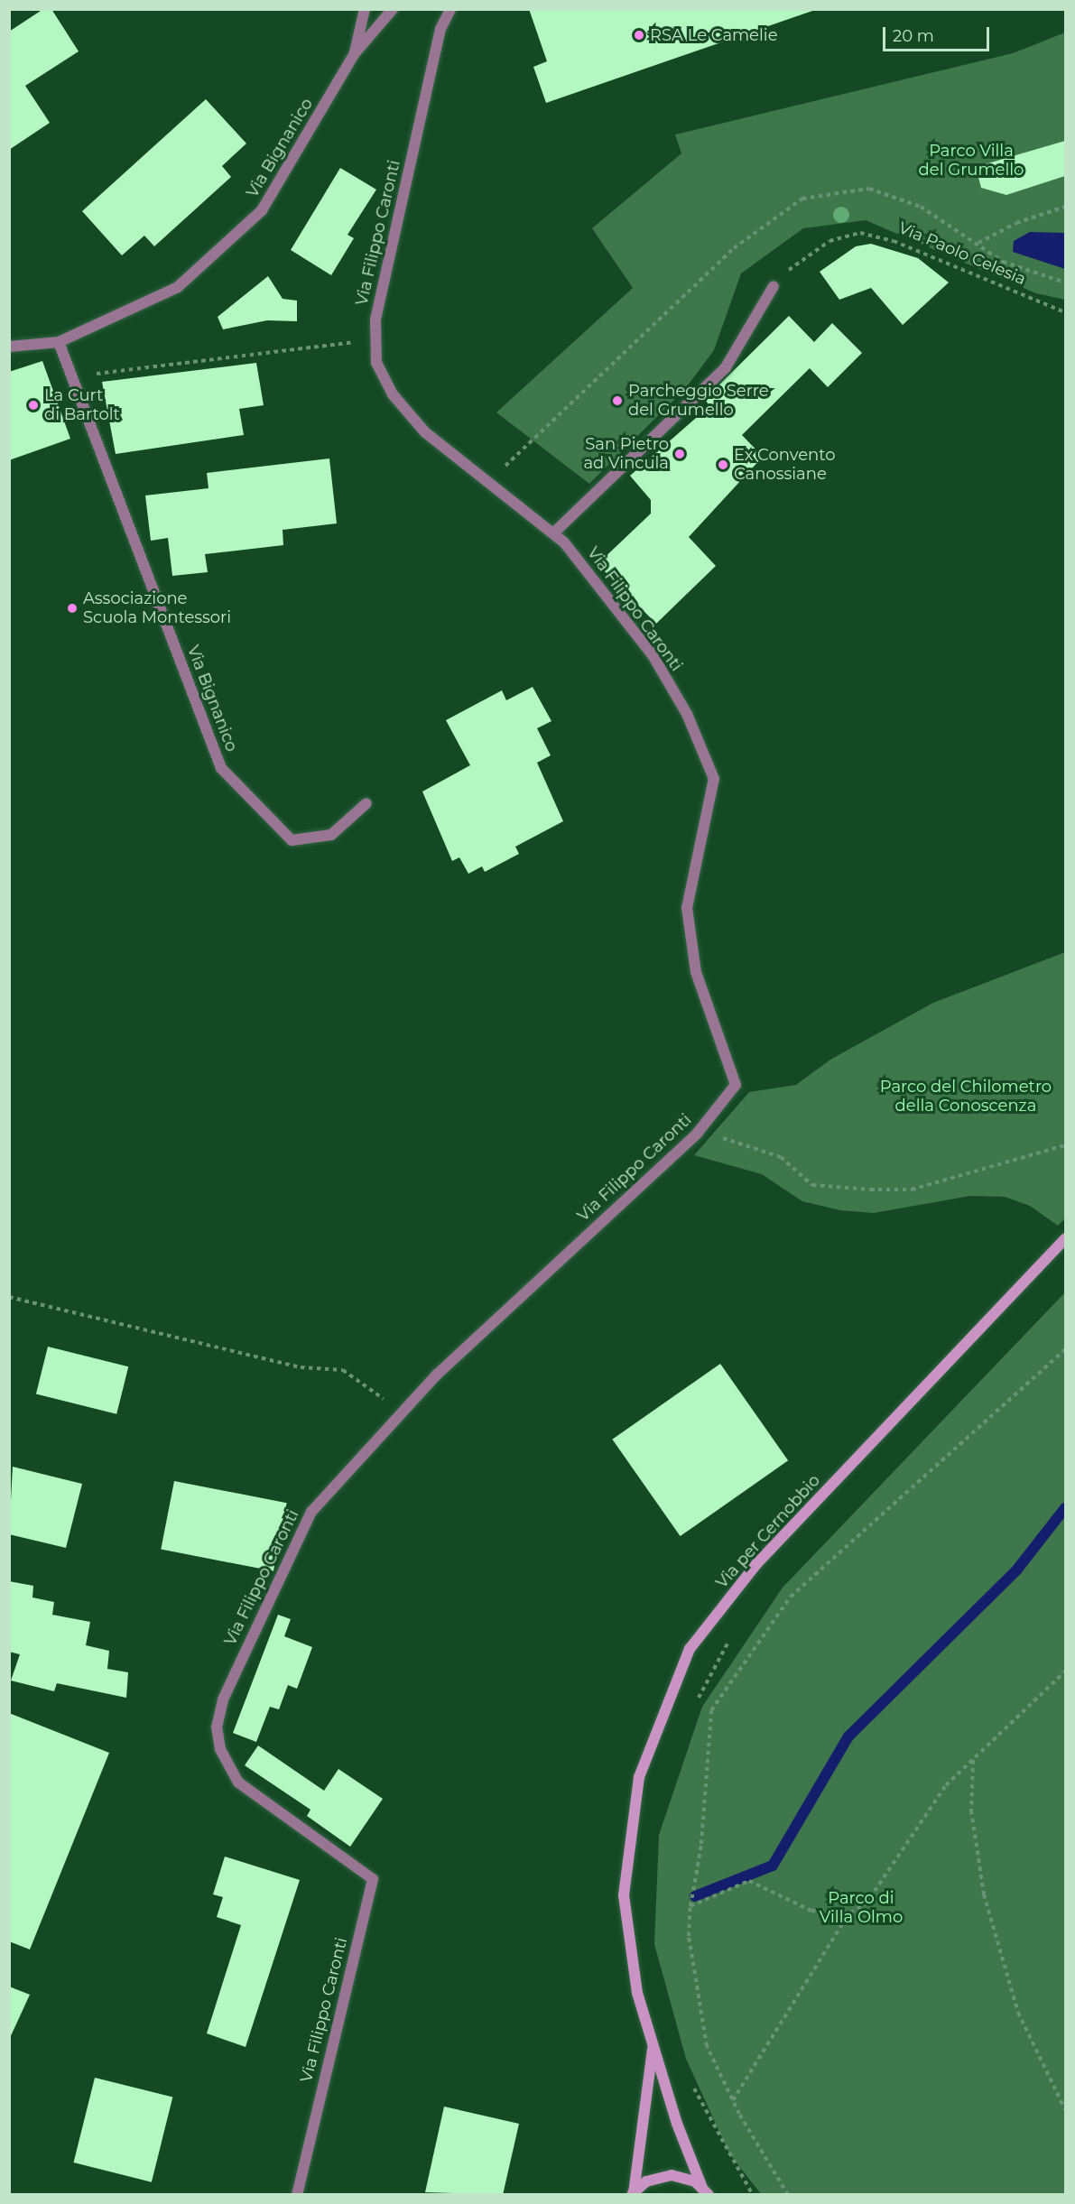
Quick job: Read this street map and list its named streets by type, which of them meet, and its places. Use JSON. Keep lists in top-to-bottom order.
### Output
{
  "streets": {
    "main road": ["Via per Cernobbio"],
    "street": ["Via Bignanico", "Via Filippo Caronti"],
    "path": ["Via Paolo Celesia"]
  },
  "parks": ["Parco Villa del Grumello", "Parco del Chilometro della Conoscenza", "Parco di Villa Olmo"],
  "places": [
    "RSA Le Camelie",
    "Parcheggio Serre del Grumello",
    "La Curt di Bartolt",
    "San Pietro ad Vincula",
    "Ex Convento Canossiane",
    "Associazione Scuola Montessori"
  ],
  "scale_bar": "20 m"
}
